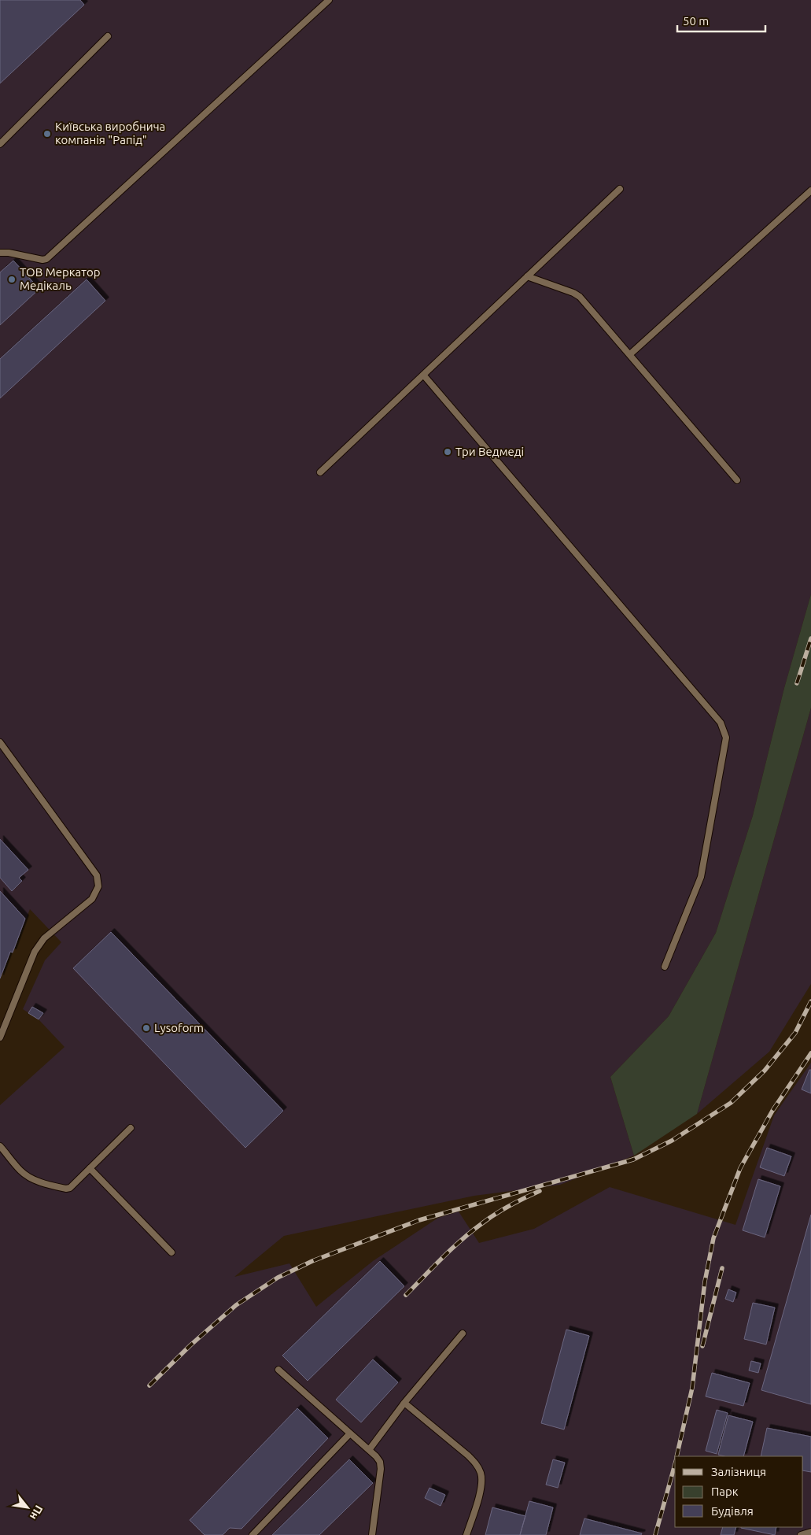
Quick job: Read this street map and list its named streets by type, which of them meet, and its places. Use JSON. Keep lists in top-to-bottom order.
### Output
{
  "places": [
    "Київська виробнича компанія \"Рапід\"",
    "ТОВ Меркатор Медікаль",
    "Три Ведмеді",
    "Lysoform"
  ],
  "legend": ["Залізниця", "Парк", "Будівля"],
  "scale_bar": "50 m",
  "north": "bottom right"
}
